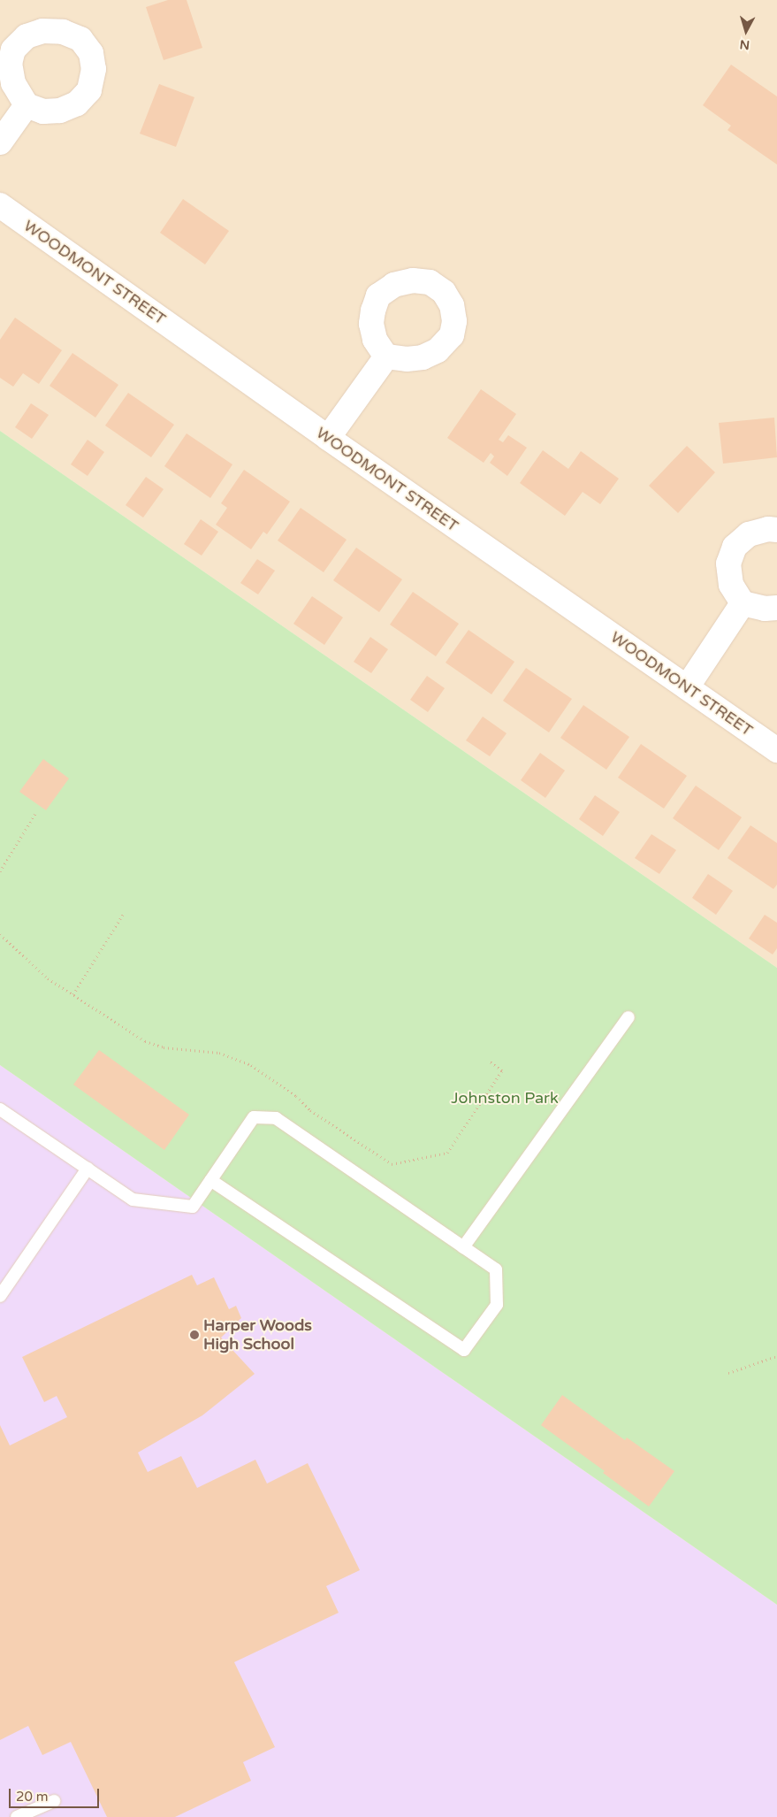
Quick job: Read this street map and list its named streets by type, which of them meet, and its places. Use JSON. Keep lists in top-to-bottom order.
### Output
{
  "streets": {
    "street": ["WOODMONT STREET"]
  },
  "parks": ["Johnston Park"],
  "places": ["Harper Woods High School"],
  "scale_bar": "20 m",
  "north": "bottom"
}
